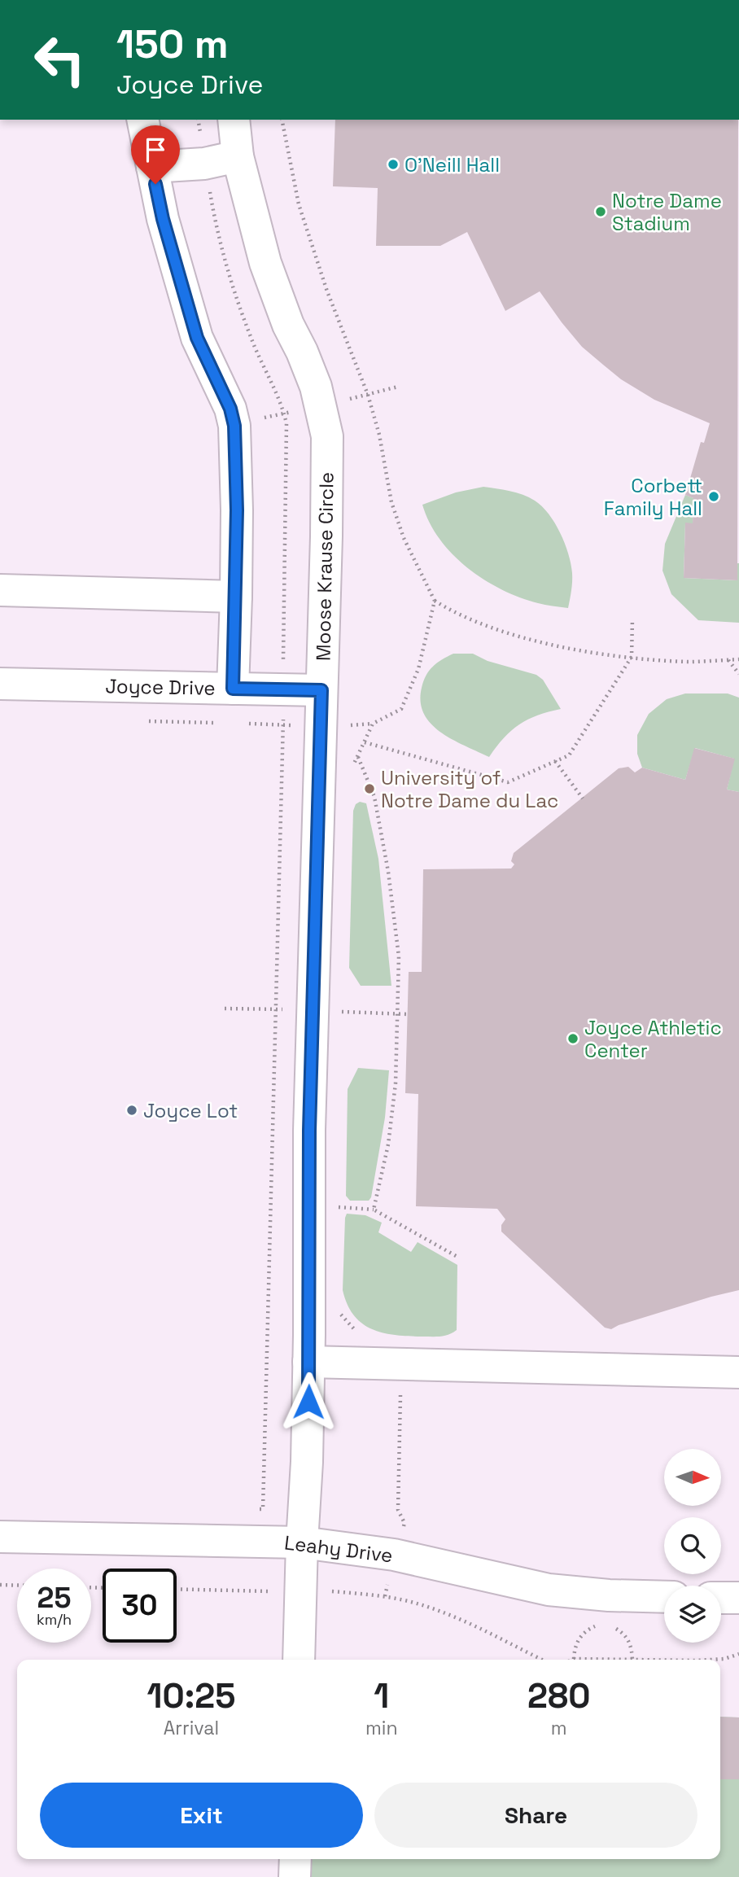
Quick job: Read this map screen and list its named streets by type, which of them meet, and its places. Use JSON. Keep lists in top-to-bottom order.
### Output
{
  "streets": {
    "street": ["Moose Krause Circle", "Joyce Drive", "Leahy Drive"]
  },
  "crossings": [
    ["Moose Krause Circle", "Joyce Drive"],
    ["Moose Krause Circle", "Leahy Drive"]
  ],
  "places": [
    "O'Neill Hall",
    "Notre Dame Stadium",
    "Corbett Family Hall",
    "University of Notre Dame du Lac",
    "Joyce Athletic Center",
    "Joyce Lot"
  ],
  "north": "right",
  "page": {
    "turn": ["150 m", "Joyce Drive"],
    "speed": "25 km/h",
    "limit": "30",
    "eta": [
      "10:25",
      "Arrival",
      "1",
      "min",
      "280",
      "m"
    ],
    "buttons": ["Exit", "Share"]
  }
}
